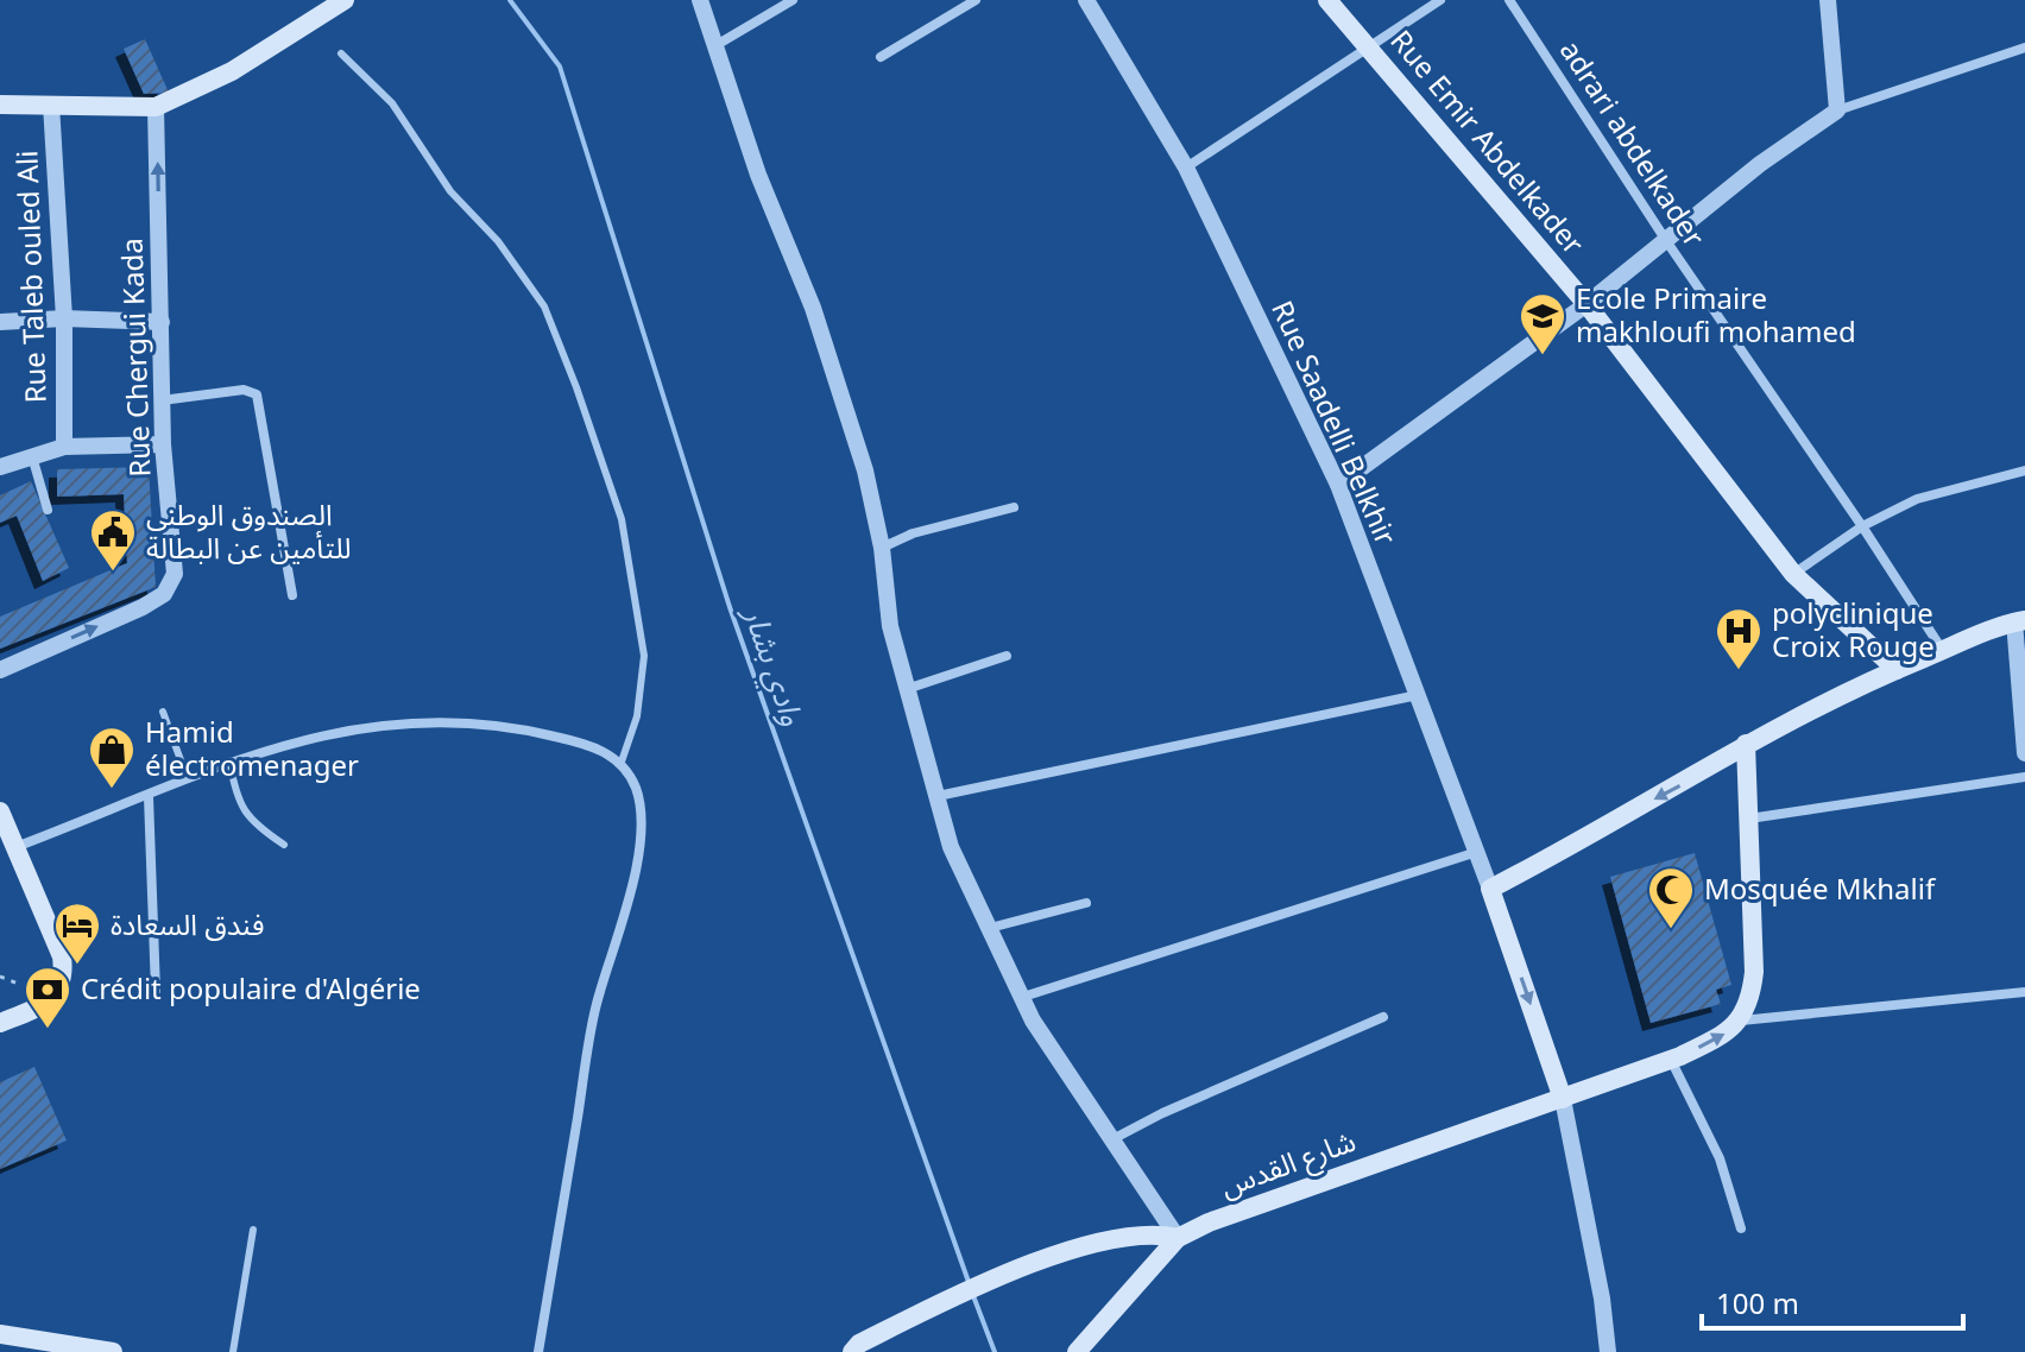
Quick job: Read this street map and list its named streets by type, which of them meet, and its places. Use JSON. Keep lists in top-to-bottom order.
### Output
{
  "streets": {
    "main road": ["Rue Emir Abdelkader", "شارع القدس"],
    "street": [
      "adrari abdelkader",
      "Rue Taleb ouled Ali",
      "Rue Chergui Kada",
      "Rue Saadelli Belkhir"
    ]
  },
  "one_way": ["Rue Chergui Kada"],
  "water": ["وادي بشار"],
  "places": {
    "school or university": ["Ecole Primaire makhloufi mohamed"],
    "public building": ["الصندوق الوطني للتأمين عن البطالة"],
    "hospital": ["polyclinique Croix Rouge"],
    "shop": ["Hamid électromenager"],
    "mosque": ["Mosquée Mkhalif"],
    "hotel": ["فندق السعادة"],
    "bank": ["Crédit populaire d'Algérie"]
  },
  "scale_bar": "100 m"
}
